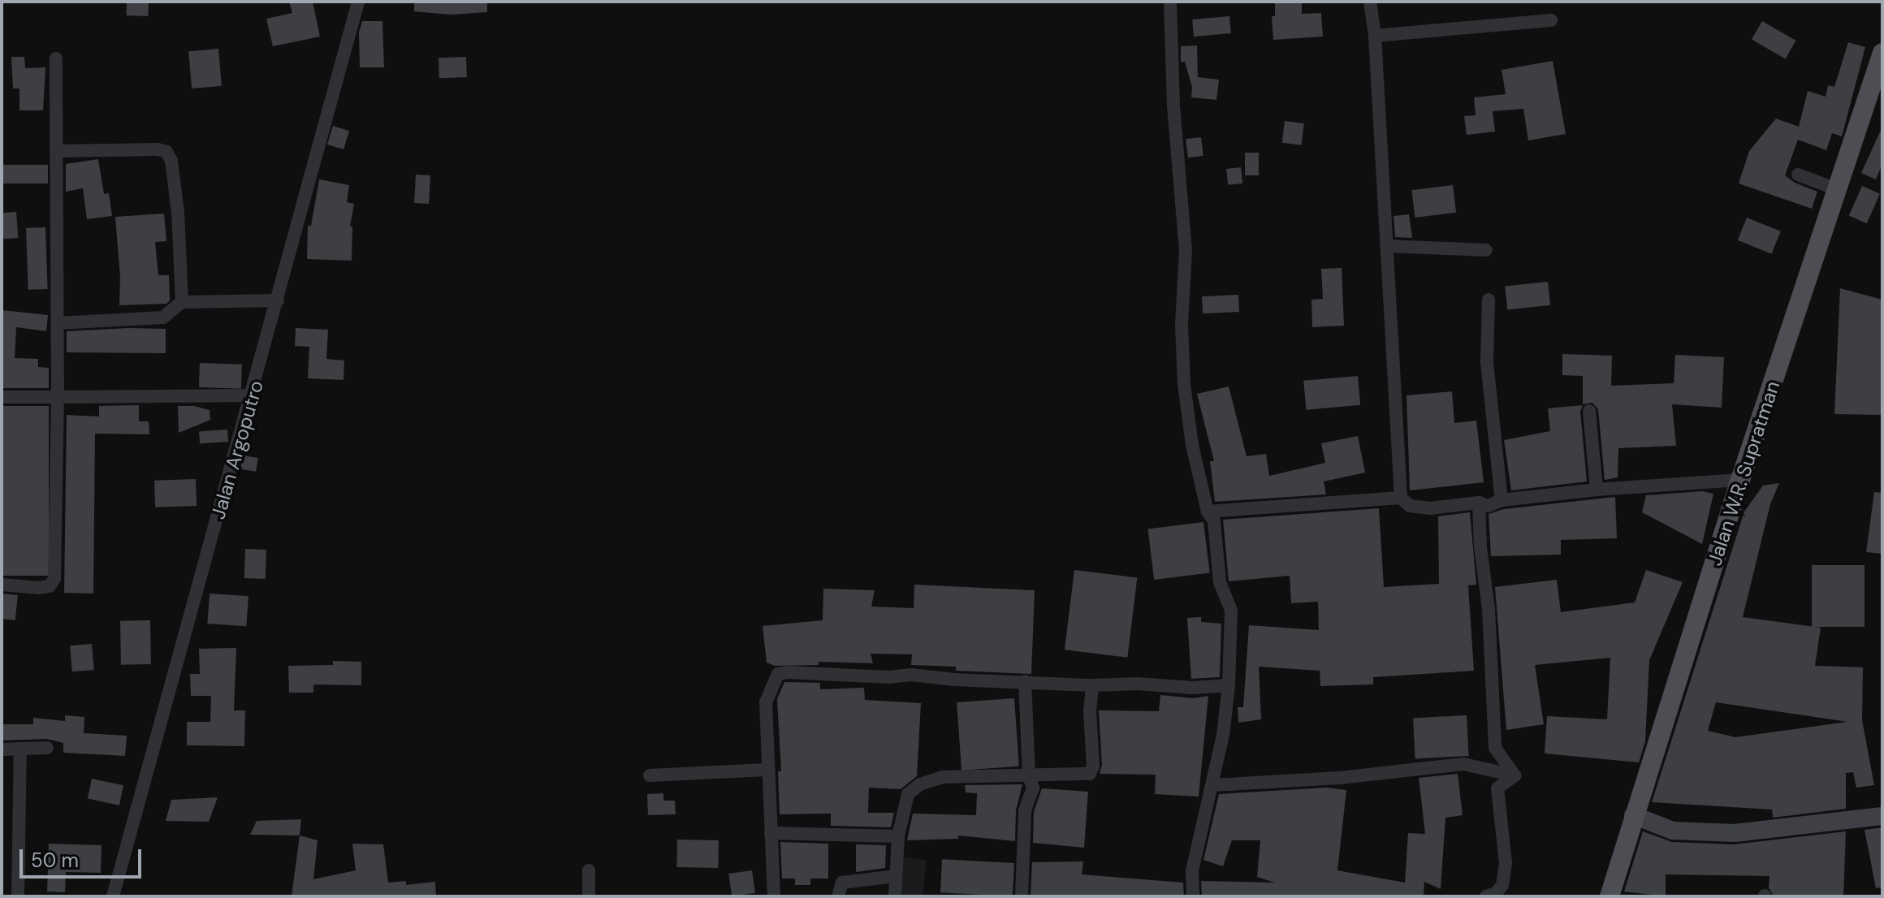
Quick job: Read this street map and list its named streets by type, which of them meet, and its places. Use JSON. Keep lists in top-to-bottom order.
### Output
{
  "streets": {
    "main road": ["Jalan W.R. Supratman"],
    "street": ["Jalan Argoputro"]
  },
  "scale_bar": "50 m"
}
